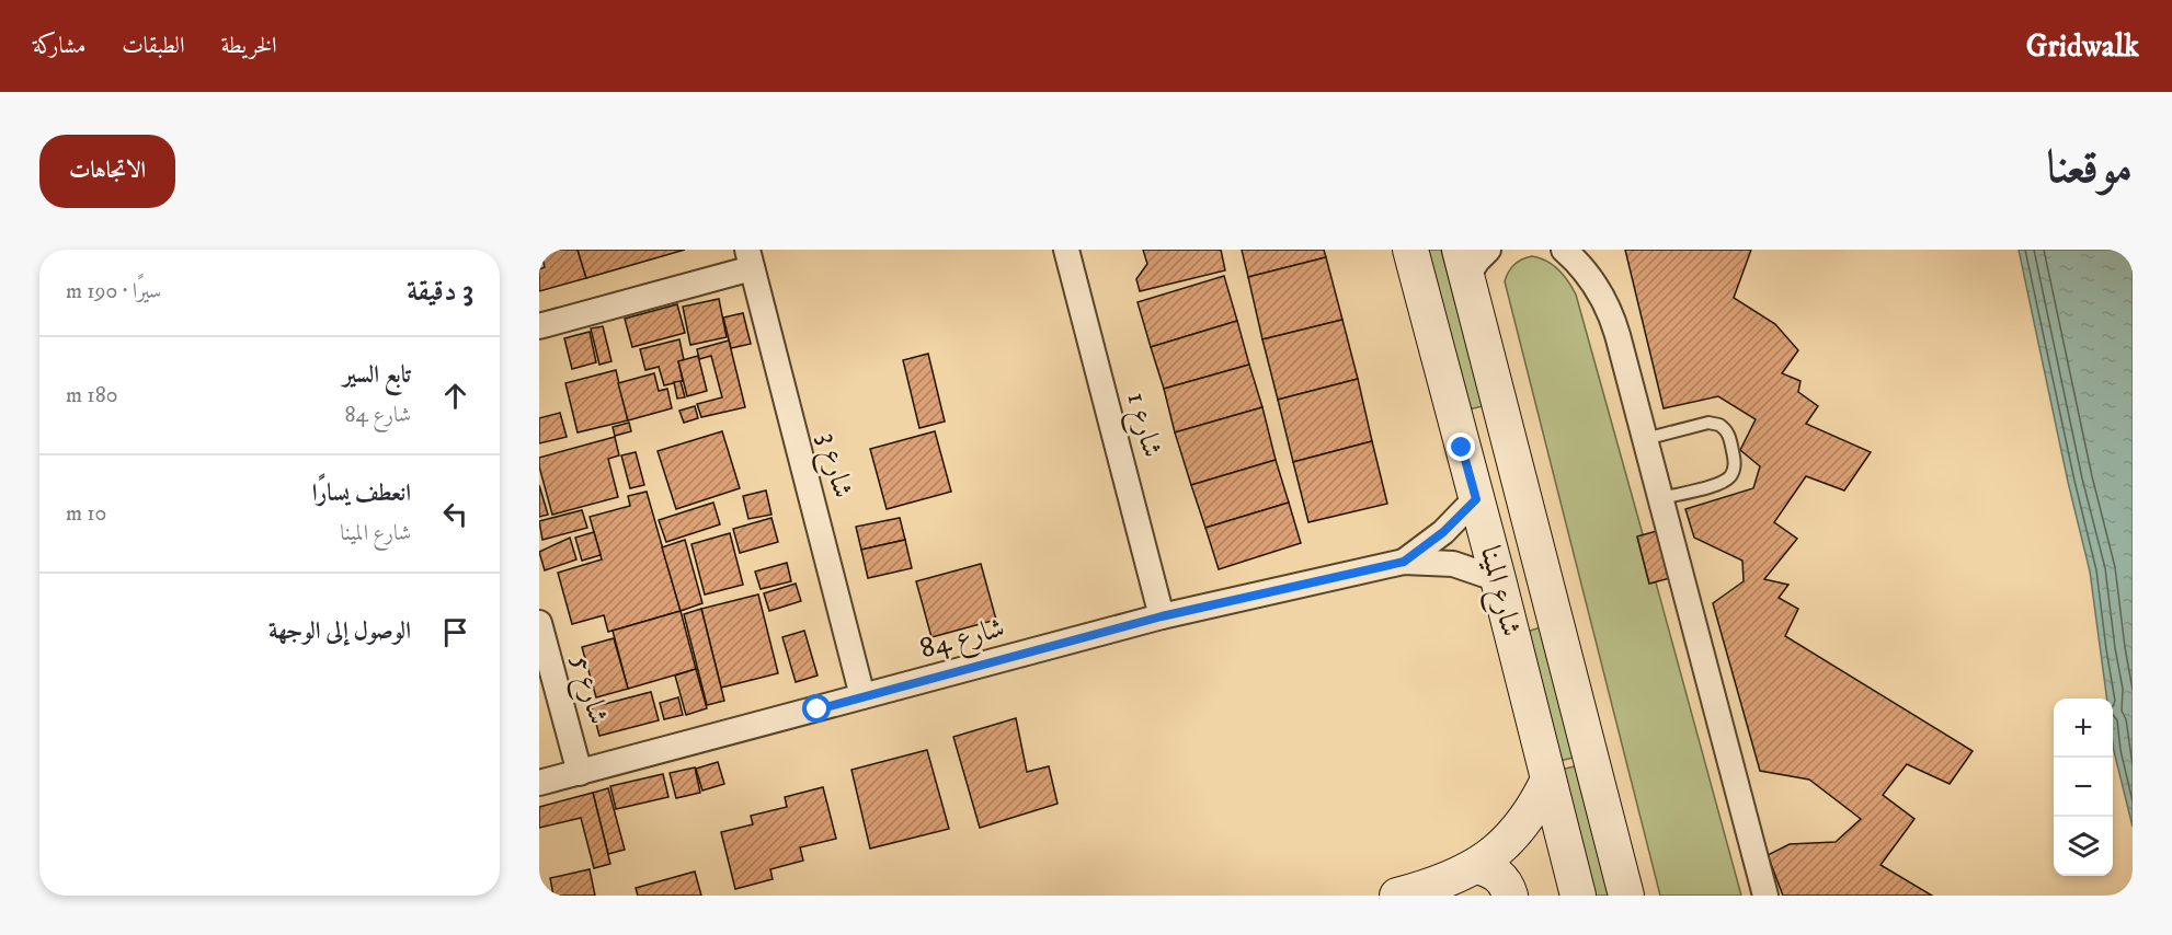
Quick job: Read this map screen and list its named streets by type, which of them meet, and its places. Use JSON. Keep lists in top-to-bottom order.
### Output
{
  "streets": {
    "main road": ["شارع المينا"],
    "street": [
      "شارع 1",
      "شارع 3",
      "شارع 84",
      "شارع 5"
    ]
  },
  "crossings": [
    ["شارع 1", "شارع 84"],
    ["شارع 3", "شارع 84"],
    ["شارع المينا", "شارع 84"],
    ["شارع 84", "شارع 5"]
  ],
  "page": {
    "header": "Gridwalk",
    "nav": ["الخريطة", "الطبقات", "مشاركة"],
    "title": "موقعنا",
    "buttons": "الاتجاهات",
    "heading": ["3 دقيقة", "سيرًا · 190 m"],
    "list": [
      ["تابع السير", "شارع 84", "180 m"],
      ["انعطف يسارًا", "شارع المينا", "10 m"],
      "الوصول إلى الوجهة"
    ],
    "map_buttons": ["+", "−"]
  }
}
